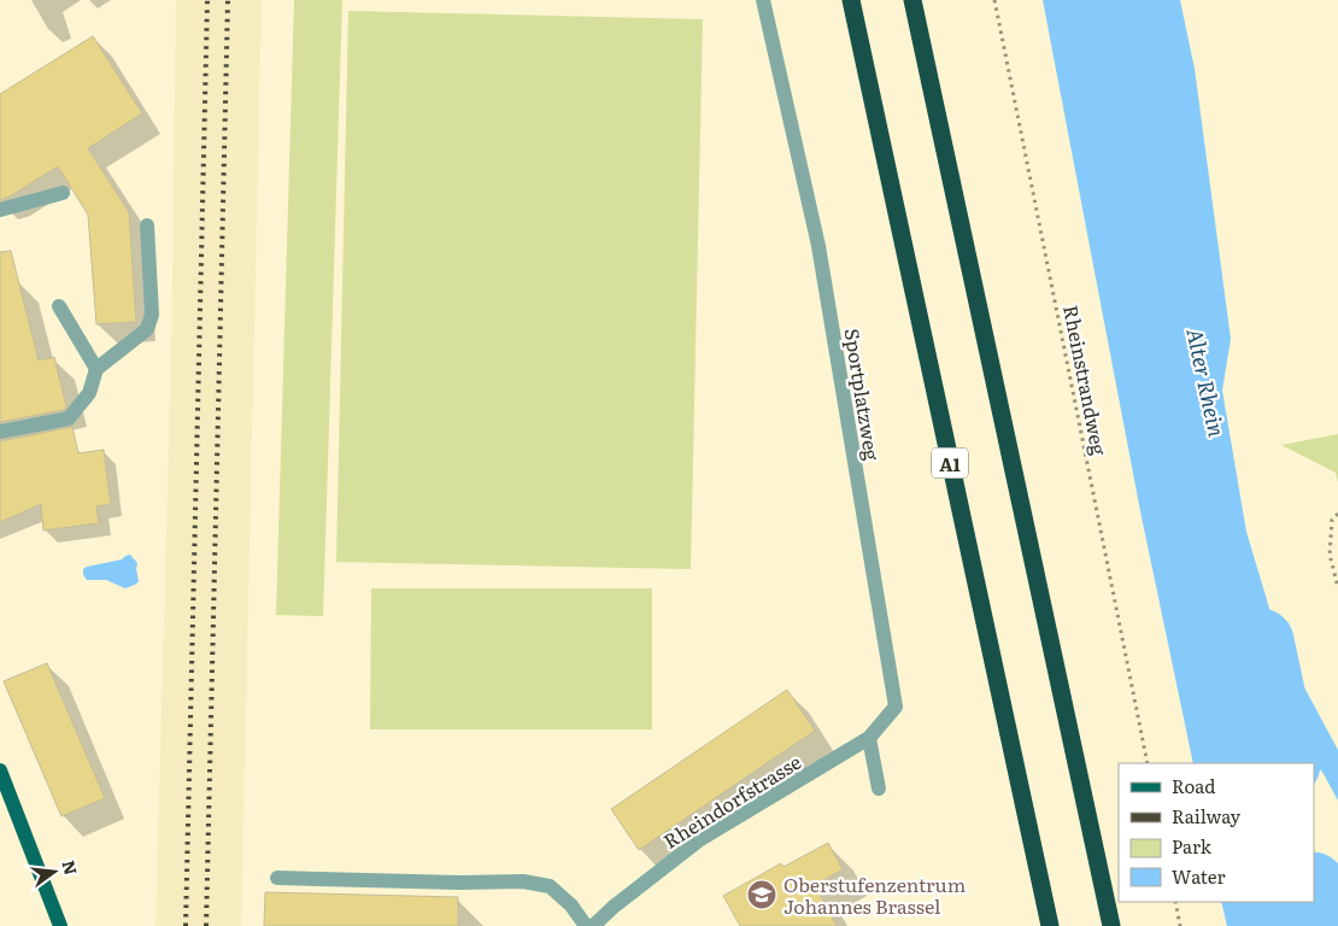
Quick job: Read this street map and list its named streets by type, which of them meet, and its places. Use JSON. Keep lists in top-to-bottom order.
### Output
{
  "streets": {
    "highway": ["A1"],
    "street": ["Sportplatzweg", "Rheindorfstrasse"],
    "path": ["Rheinstrandweg"]
  },
  "crossings": [
    ["Sportplatzweg", "Rheindorfstrasse"]
  ],
  "water": ["Alter Rhein"],
  "places": {
    "school or university": ["Oberstufenzentrum Johannes Brassel"]
  },
  "legend": [
    "Road",
    "Railway",
    "Park",
    "Water"
  ],
  "north": "right"
}
